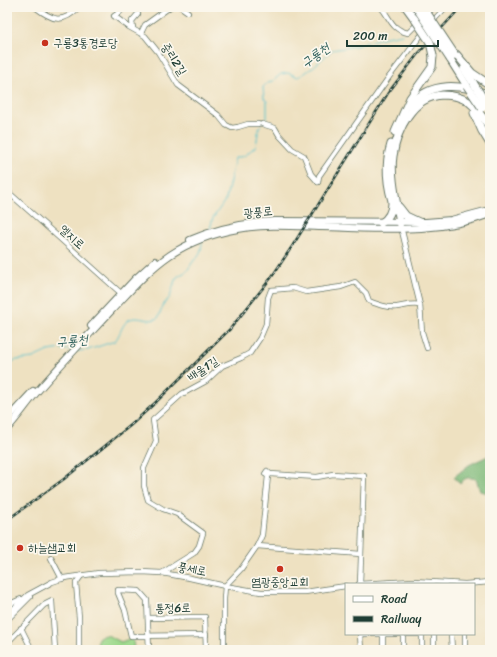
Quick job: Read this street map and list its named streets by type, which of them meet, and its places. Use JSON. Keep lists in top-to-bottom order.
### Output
{
  "streets": {
    "main road": ["광풍로"],
    "street": [
      "중리2길",
      "엘지로",
      "배울1길",
      "풍세로",
      "통정6로"
    ]
  },
  "crossings": [
    ["광풍로", "엘지로"],
    ["배울1길", "풍세로"]
  ],
  "water": ["구룡천"],
  "places": ["구룡3통경로당", "하늘샘교회", "염광중앙교회"],
  "legend": ["Road", "Railway"],
  "scale_bar": "200 m"
}
